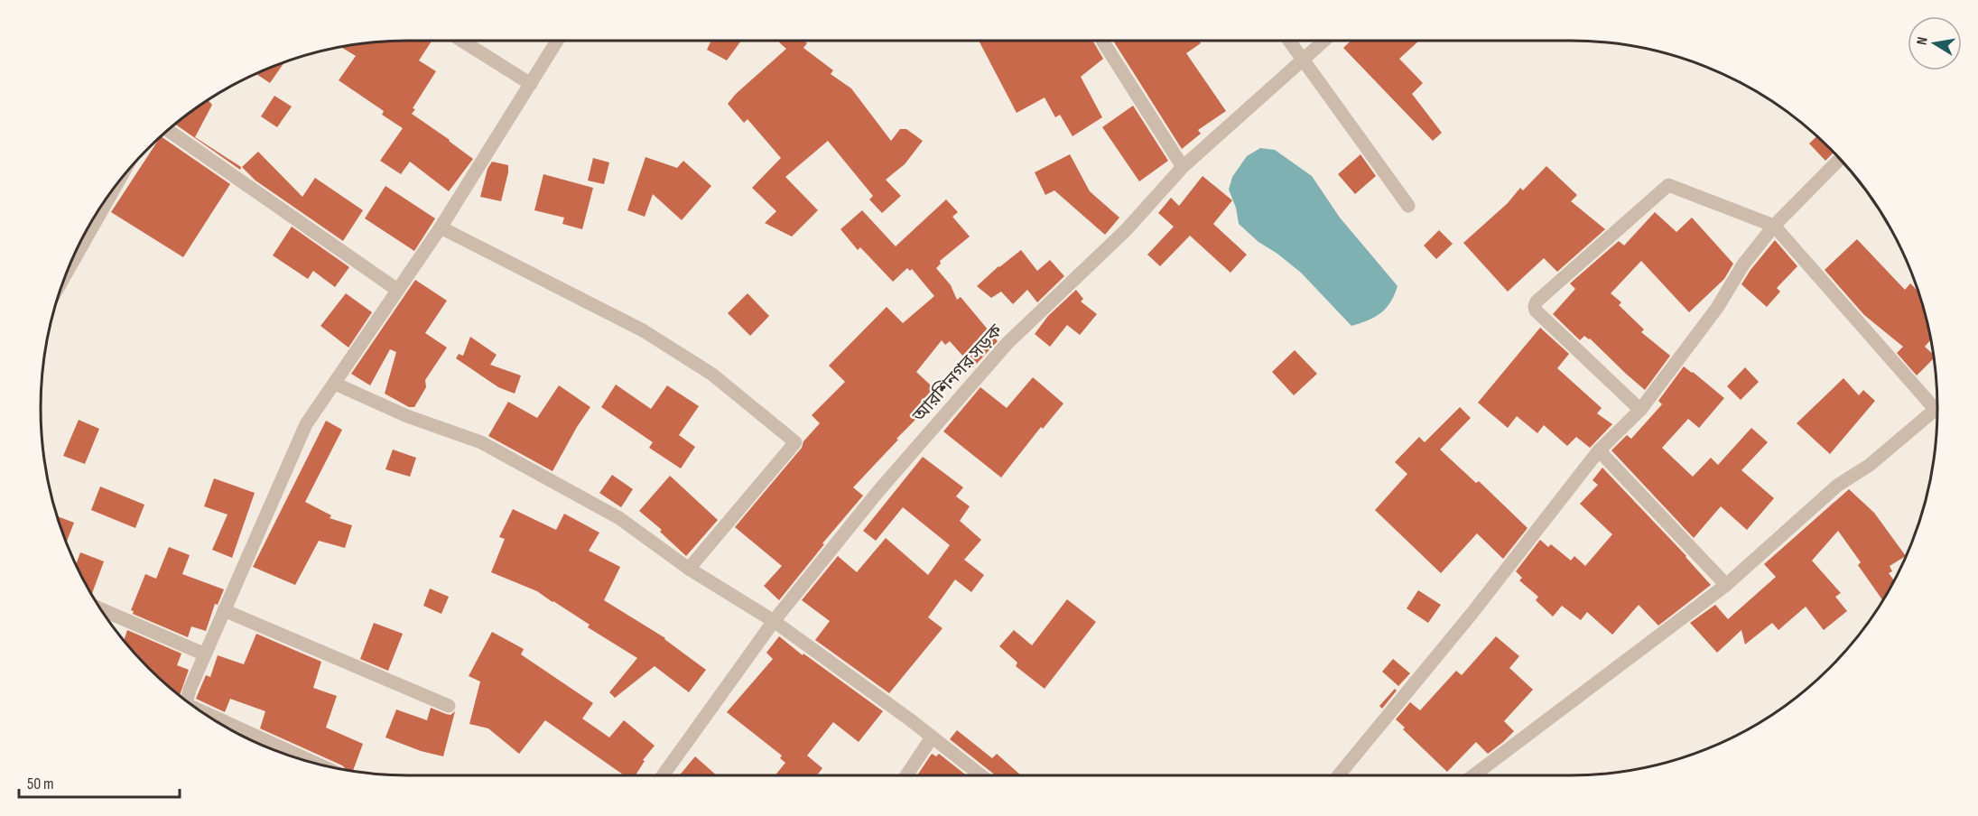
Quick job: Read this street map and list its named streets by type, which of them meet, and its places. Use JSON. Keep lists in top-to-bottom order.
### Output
{
  "streets": {
    "street": ["আরশিনগর সড়ক"]
  },
  "scale_bar": "50 m",
  "north": "left"
}
